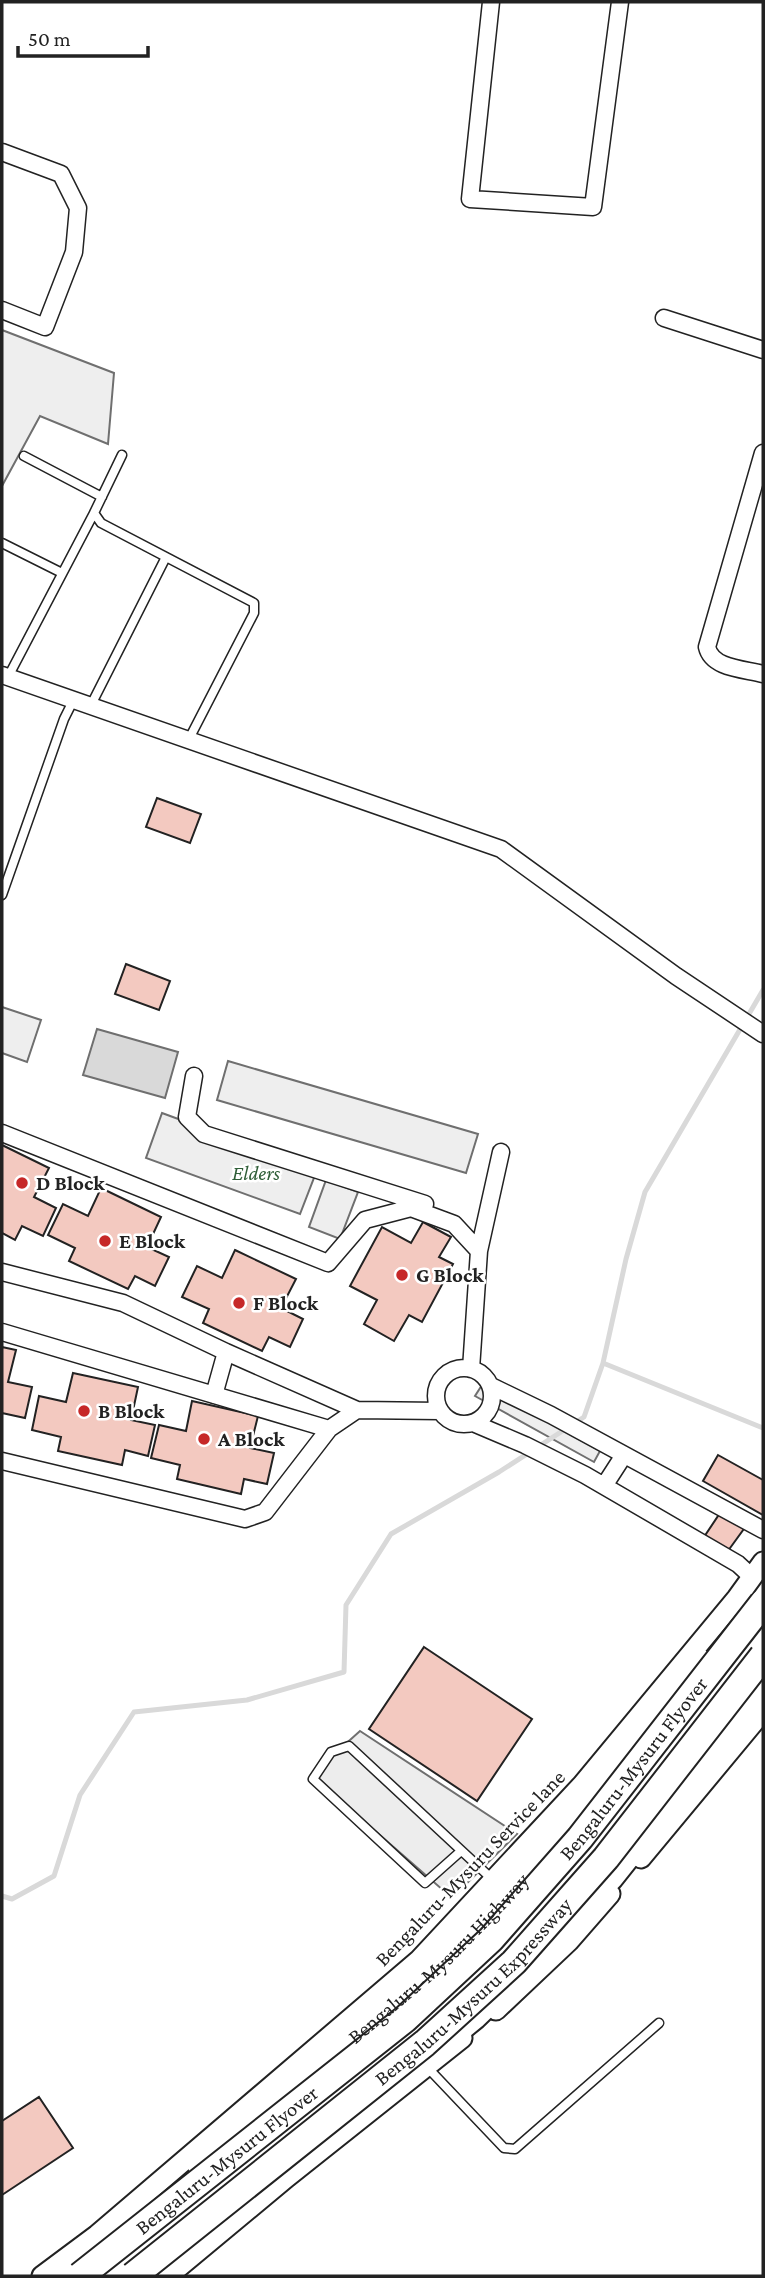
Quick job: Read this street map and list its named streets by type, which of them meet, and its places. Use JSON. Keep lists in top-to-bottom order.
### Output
{
  "streets": {
    "highway": ["Bengaluru-Mysuru Flyover", "Bengaluru-Mysuru Highway", "Bengaluru-Mysuru Expressway"],
    "street": ["Bengaluru-Mysuru Service lane"]
  },
  "crossings": [
    ["Bengaluru-Mysuru Service lane", "Bengaluru-Mysuru Highway"]
  ],
  "parks": ["Elders"],
  "places": [
    "D Block",
    "E Block",
    "G Block",
    "F Block",
    "B Block",
    "A Block"
  ],
  "scale_bar": "50 m"
}
